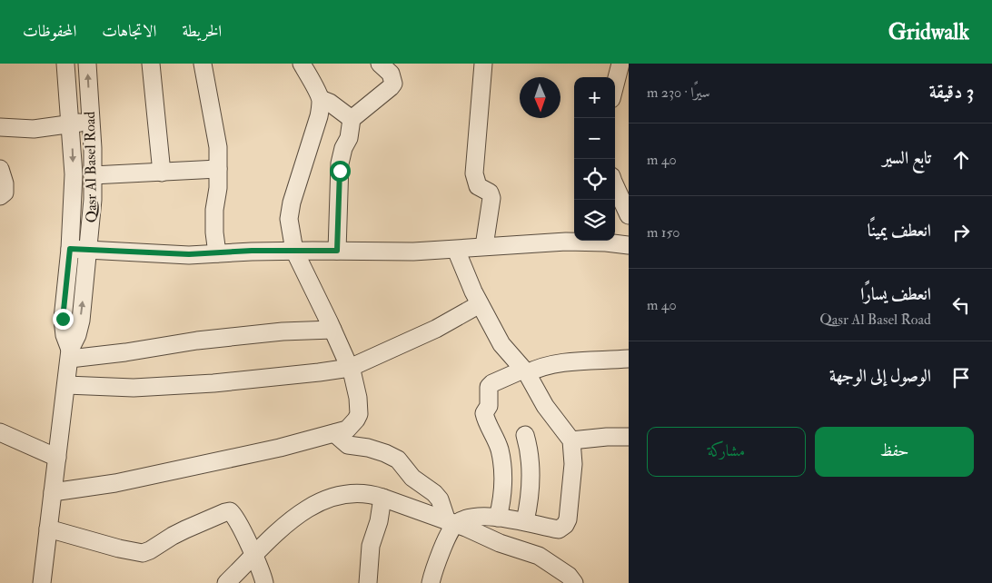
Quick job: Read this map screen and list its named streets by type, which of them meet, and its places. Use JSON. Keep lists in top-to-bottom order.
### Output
{
  "streets": {
    "street": ["Qasr Al Basel Road"]
  },
  "north": "bottom",
  "page": {
    "header": "Gridwalk",
    "nav": ["الخريطة", "الاتجاهات", "المحفوظات"],
    "heading": ["3 دقيقة", "سيرًا · 230 m"],
    "map_buttons": ["+", "−"],
    "list": [
      ["تابع السير", "40 m"],
      ["انعطف يمينًا", "150 m"],
      ["انعطف يسارًا", "Qasr Al Basel Road", "40 m"],
      "الوصول إلى الوجهة"
    ],
    "buttons": ["حفظ", "مشاركة"]
  }
}
